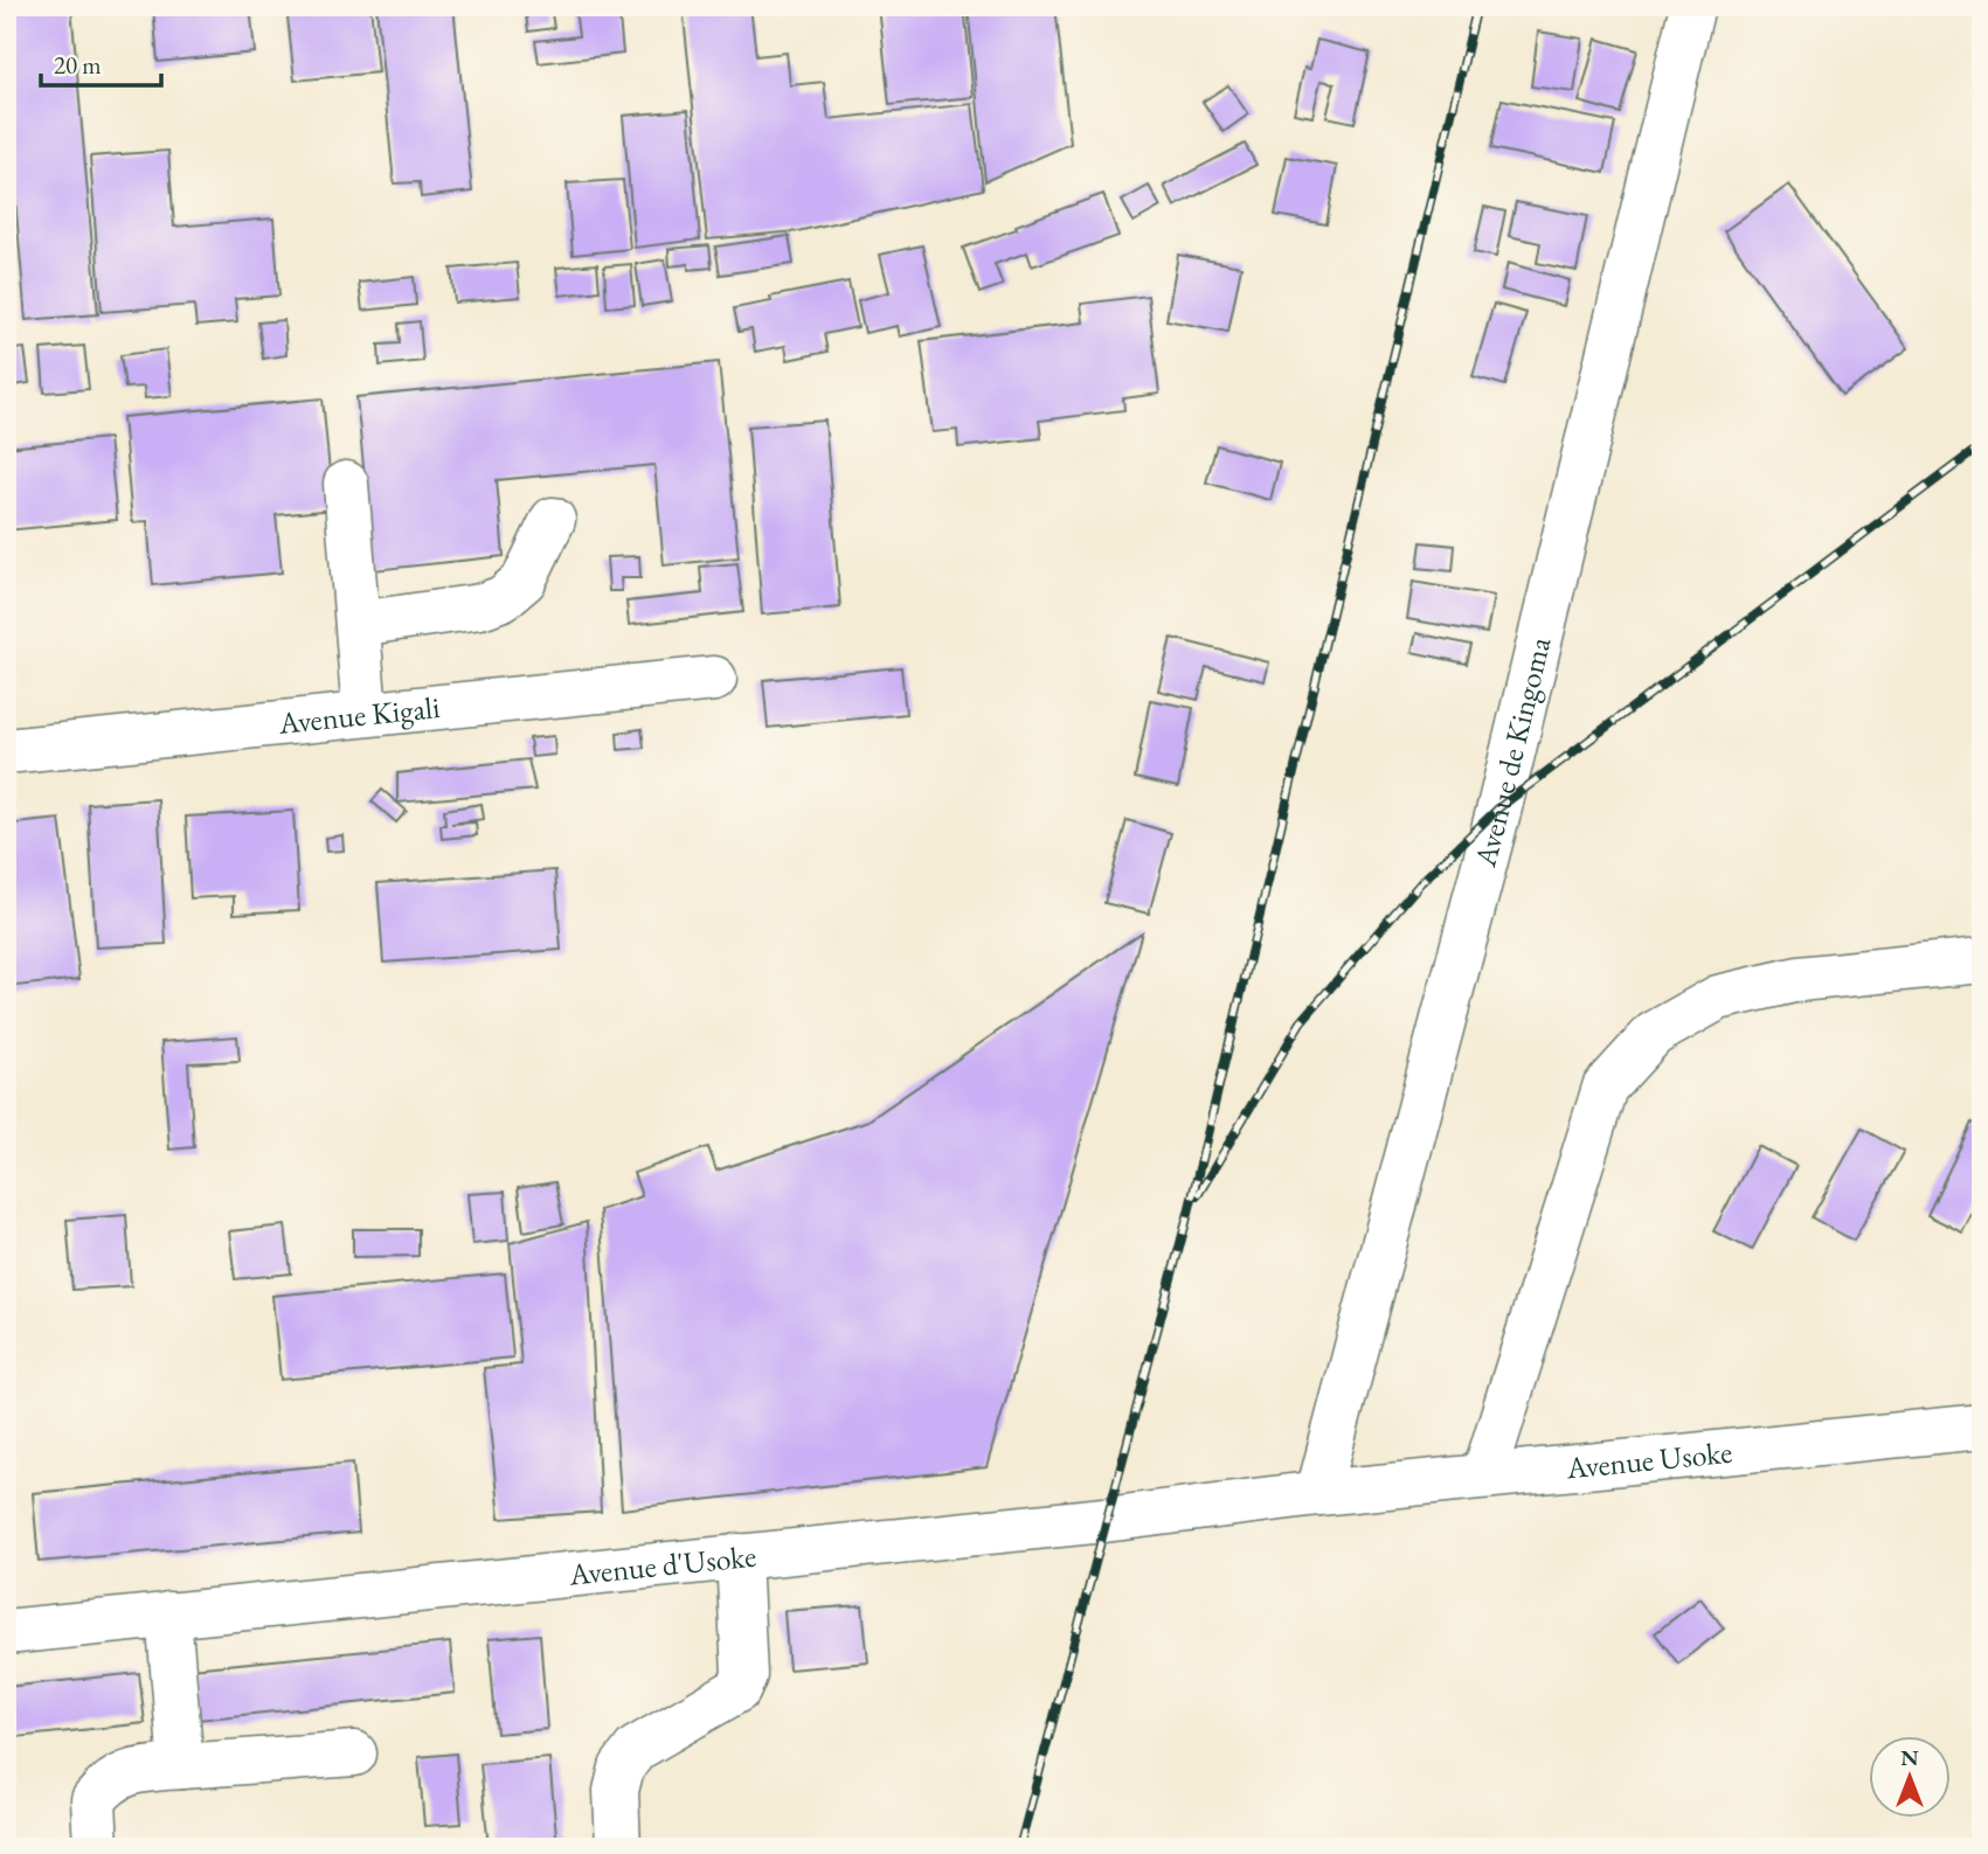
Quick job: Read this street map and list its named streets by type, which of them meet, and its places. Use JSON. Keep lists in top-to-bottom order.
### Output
{
  "streets": {
    "street": [
      "Avenue Kigali",
      "Avenue de Kingoma",
      "Avenue Usoke",
      "Avenue d'Usoke"
    ]
  },
  "crossings": [
    ["Avenue de Kingoma", "Avenue Usoke"],
    ["Avenue de Kingoma", "Avenue d'Usoke"],
    ["Avenue Usoke", "Avenue d'Usoke"]
  ],
  "scale_bar": "20 m",
  "north": "top"
}
